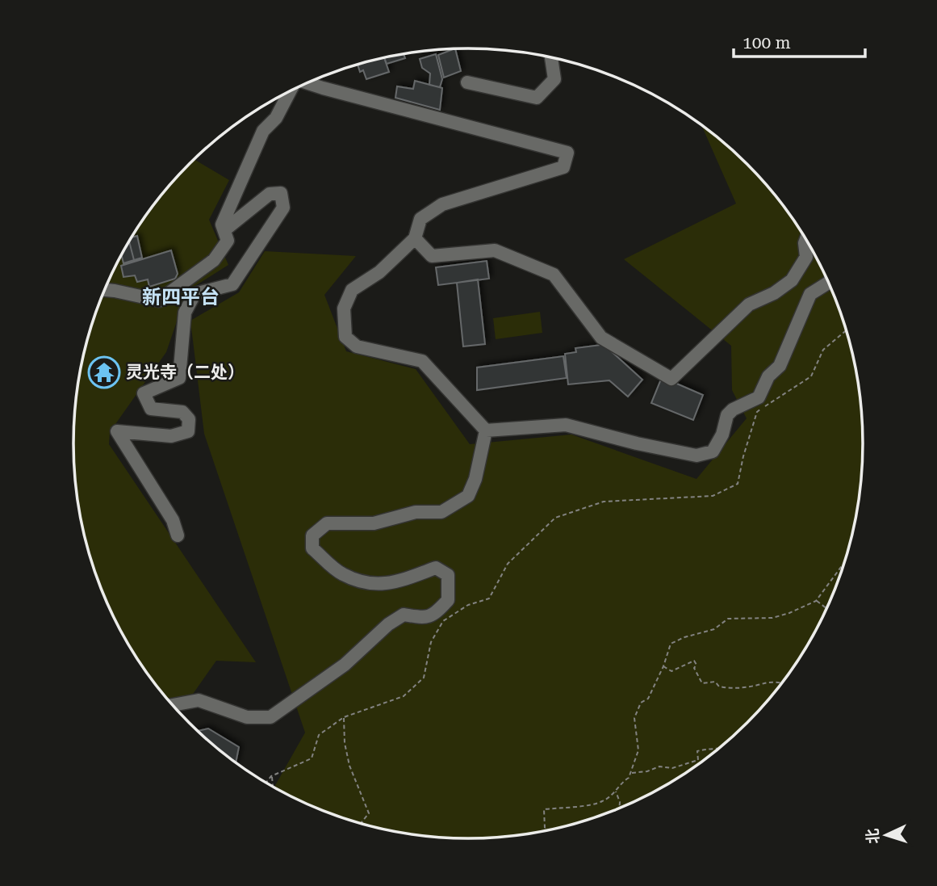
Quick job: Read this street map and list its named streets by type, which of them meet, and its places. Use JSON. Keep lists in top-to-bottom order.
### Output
{
  "districts": ["新四平台"],
  "places": {
    "temple": ["灵光寺（二处）"]
  },
  "scale_bar": "100 m",
  "north": "left"
}
